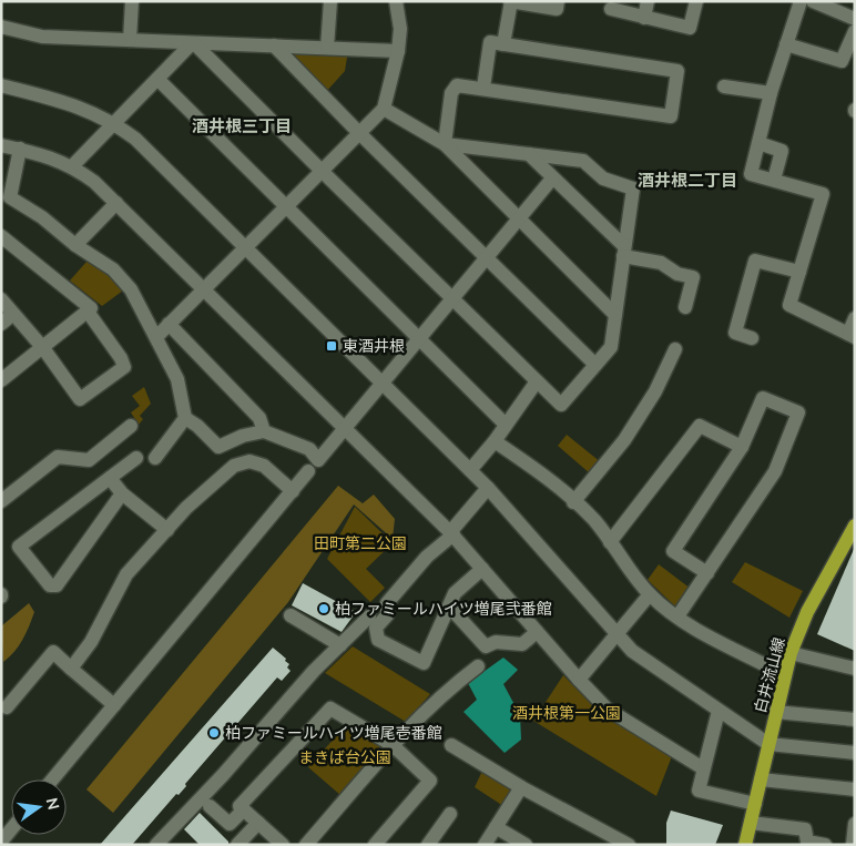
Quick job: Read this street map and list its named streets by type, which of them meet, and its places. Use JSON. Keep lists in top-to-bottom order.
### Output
{
  "streets": {
    "main road": ["白井流山線"]
  },
  "districts": ["酒井根三丁目", "酒井根二丁目"],
  "parks": ["田町第二公園", "酒井根第一公園", "まきば台公園"],
  "places": {
    "transit": ["東酒井根"],
    "other": ["柏ファミールハイツ増尾弐番館", "柏ファミールハイツ増尾壱番館"]
  },
  "north": "right"
}
